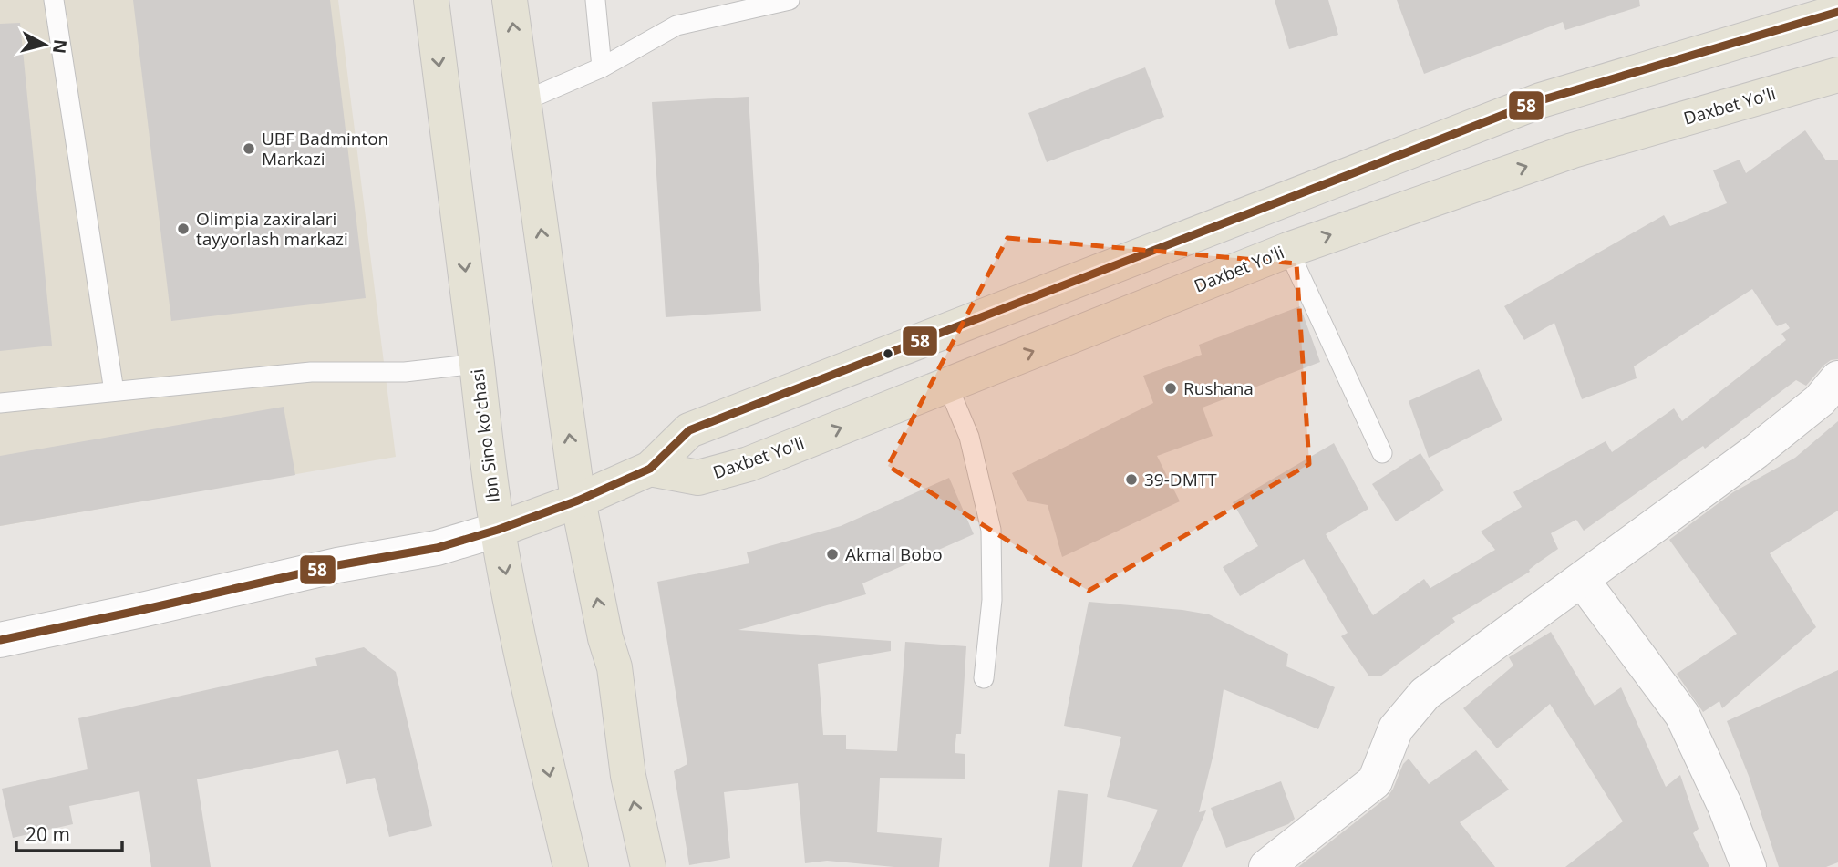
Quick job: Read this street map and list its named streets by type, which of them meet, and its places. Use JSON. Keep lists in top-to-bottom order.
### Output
{
  "streets": {
    "main road": ["Daxbet Yo'li", "Ibn Sino ko'chasi"]
  },
  "places": [
    "UBF Badminton Markazi",
    "Olimpia zaxiralari tayyorlash markazi",
    "Rushana",
    "39-DMTT",
    "Akmal Bobo"
  ],
  "lines": ["transit line 58"],
  "scale_bar": "20 m",
  "north": "right"
}
